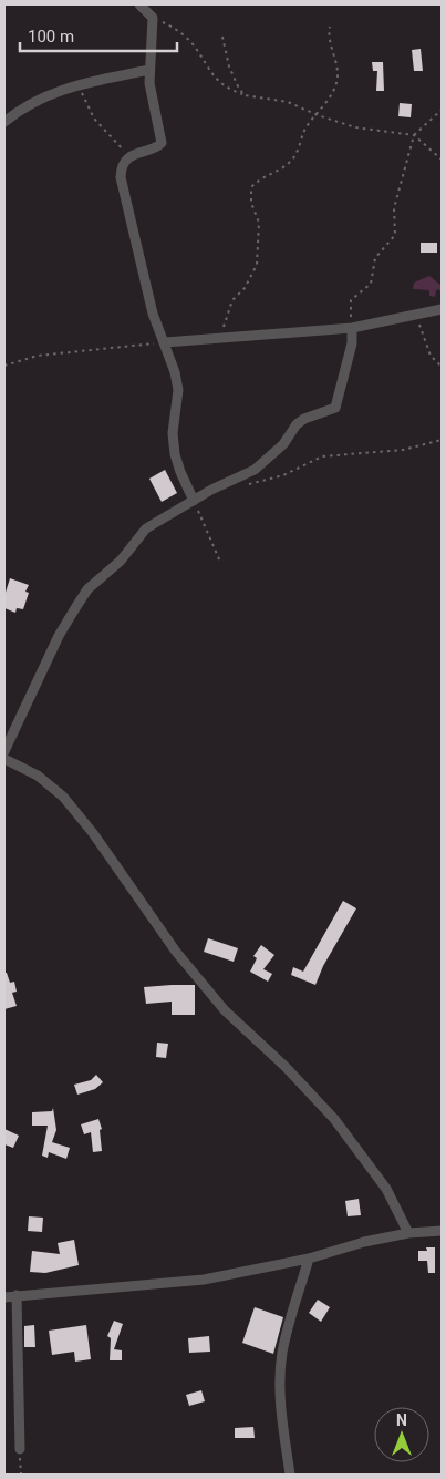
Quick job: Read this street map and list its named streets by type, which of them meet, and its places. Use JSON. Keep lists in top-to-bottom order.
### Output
{
  "scale_bar": "100 m",
  "north": "top"
}
